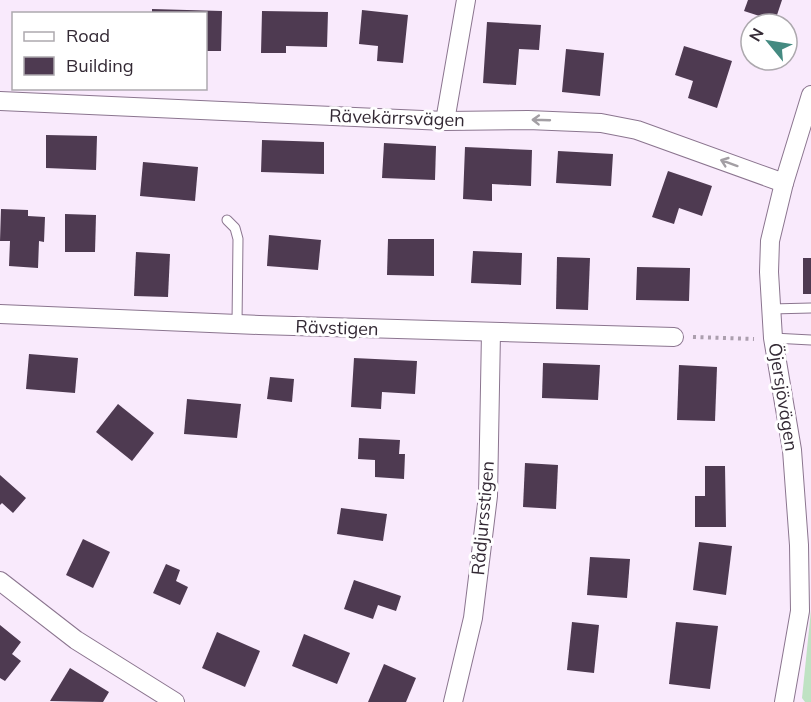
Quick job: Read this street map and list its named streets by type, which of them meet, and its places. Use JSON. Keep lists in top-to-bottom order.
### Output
{
  "streets": {
    "street": [
      "Rävekärrsvägen",
      "Rävstigen",
      "Öjersjövägen",
      "Rådjursstigen"
    ]
  },
  "crossings": [
    ["Rävekärrsvägen", "Öjersjövägen"],
    ["Rävstigen", "Rådjursstigen"]
  ],
  "one_way": ["Rävekärrsvägen"],
  "legend": ["Road", "Building"],
  "north": "top left"
}
